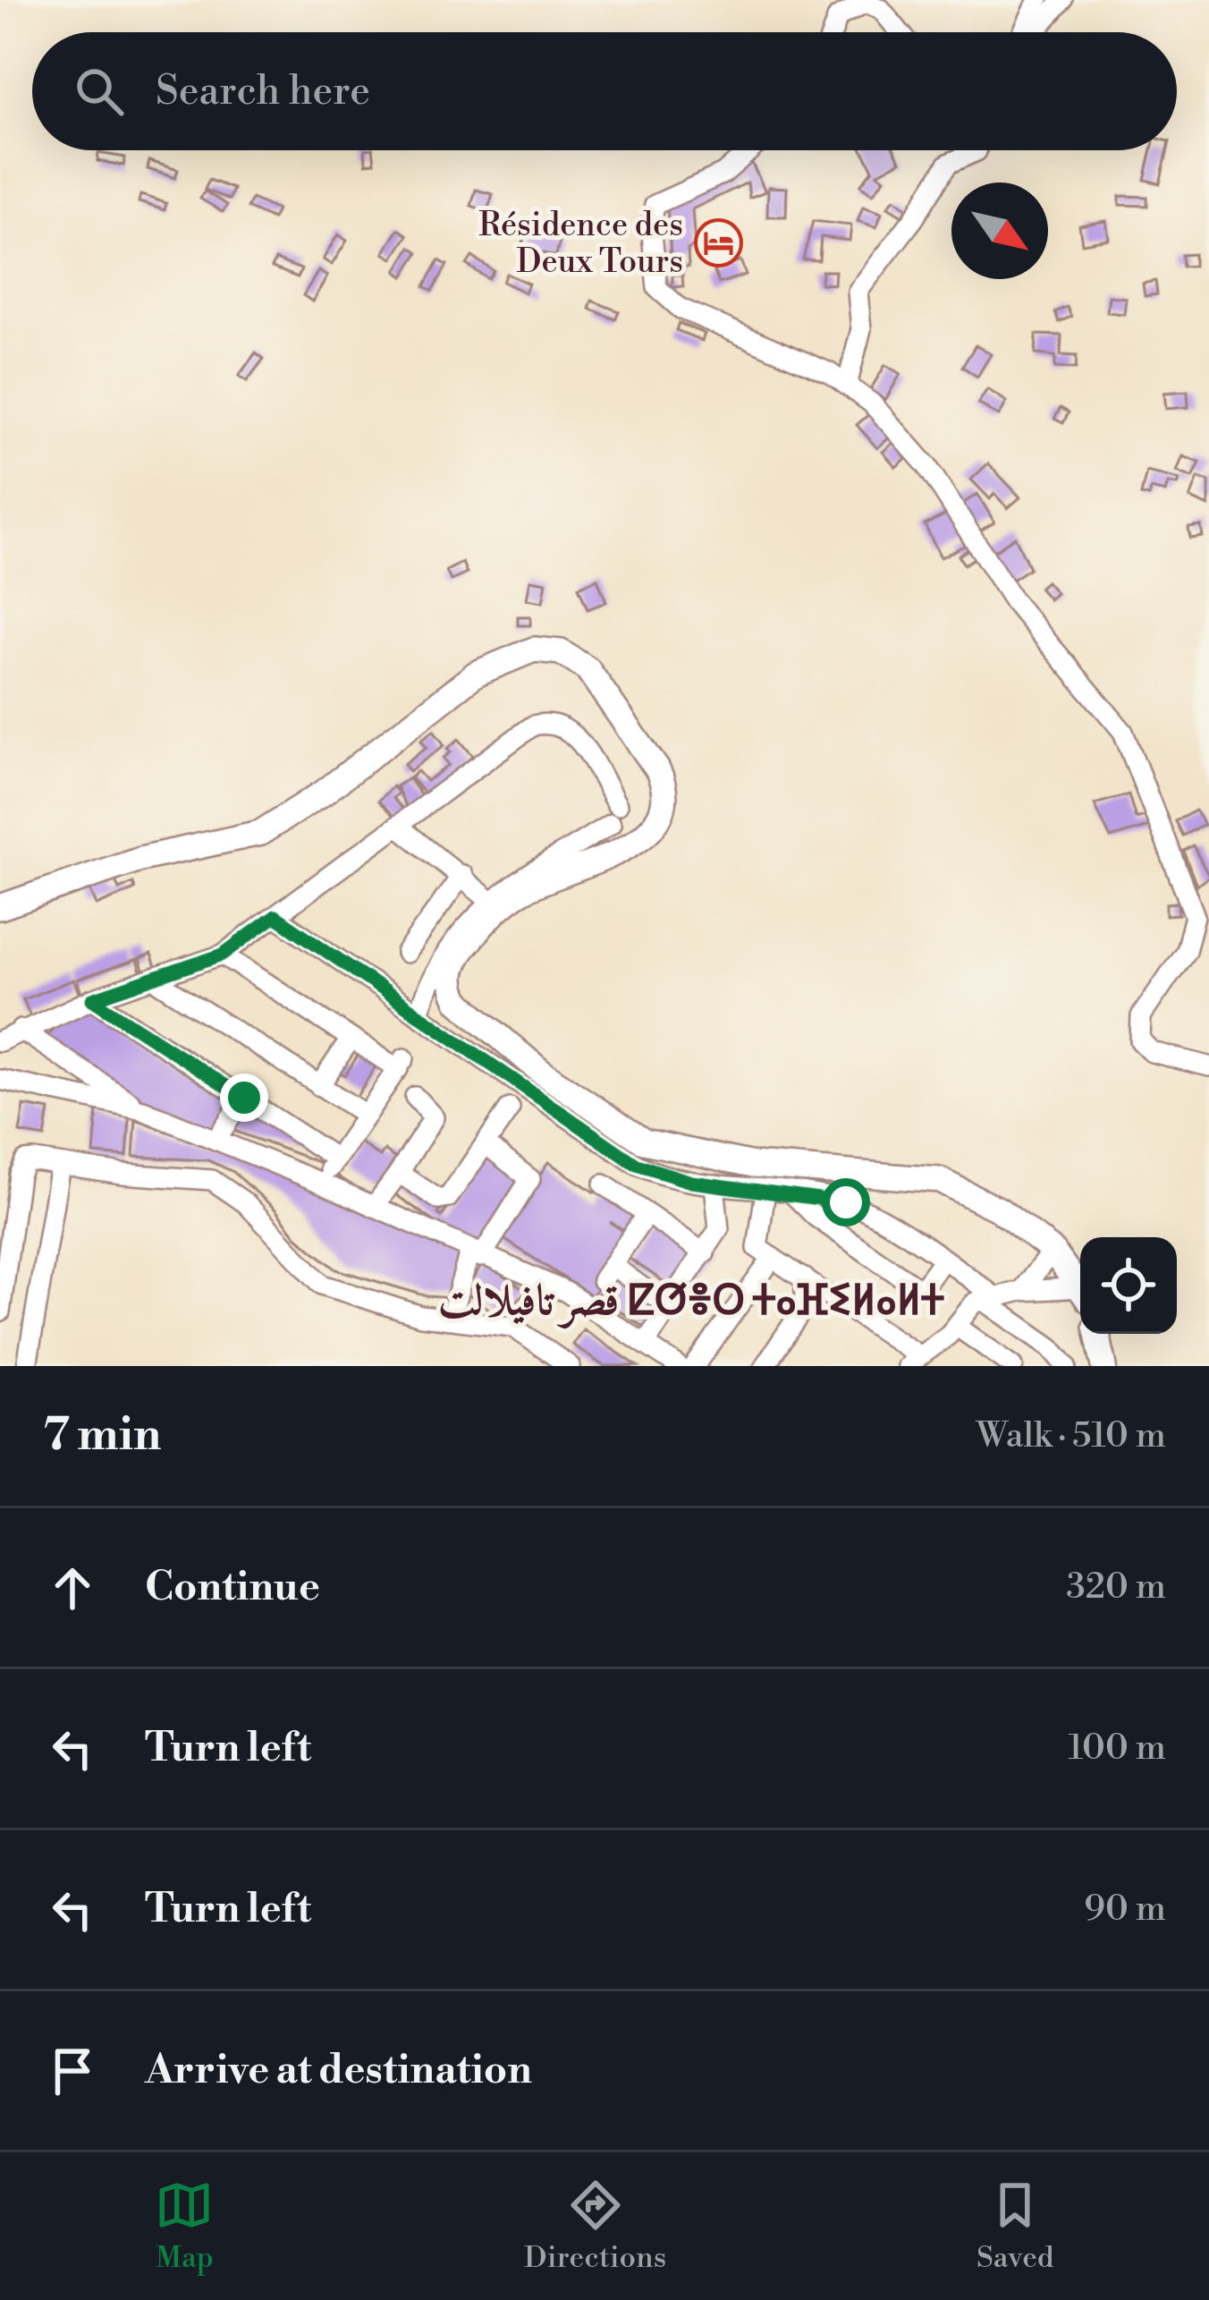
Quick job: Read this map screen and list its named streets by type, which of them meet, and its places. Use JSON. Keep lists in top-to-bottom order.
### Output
{
  "districts": ["قصر تافيلالت ⵇⵚⴻⵔ ⵜⴰⴼⵉⵍⴰⵍⵜ"],
  "places": {
    "hotel": ["Résidence des Deux Tours"]
  },
  "north": "bottom right",
  "page": {
    "search": "Search here",
    "heading": ["7 min", "Walk · 510 m"],
    "list": [
      ["Continue", "320 m"],
      ["Turn left", "100 m"],
      ["Turn left", "90 m"],
      "Arrive at destination"
    ],
    "nav": ["Map", "Directions", "Saved"]
  }
}
